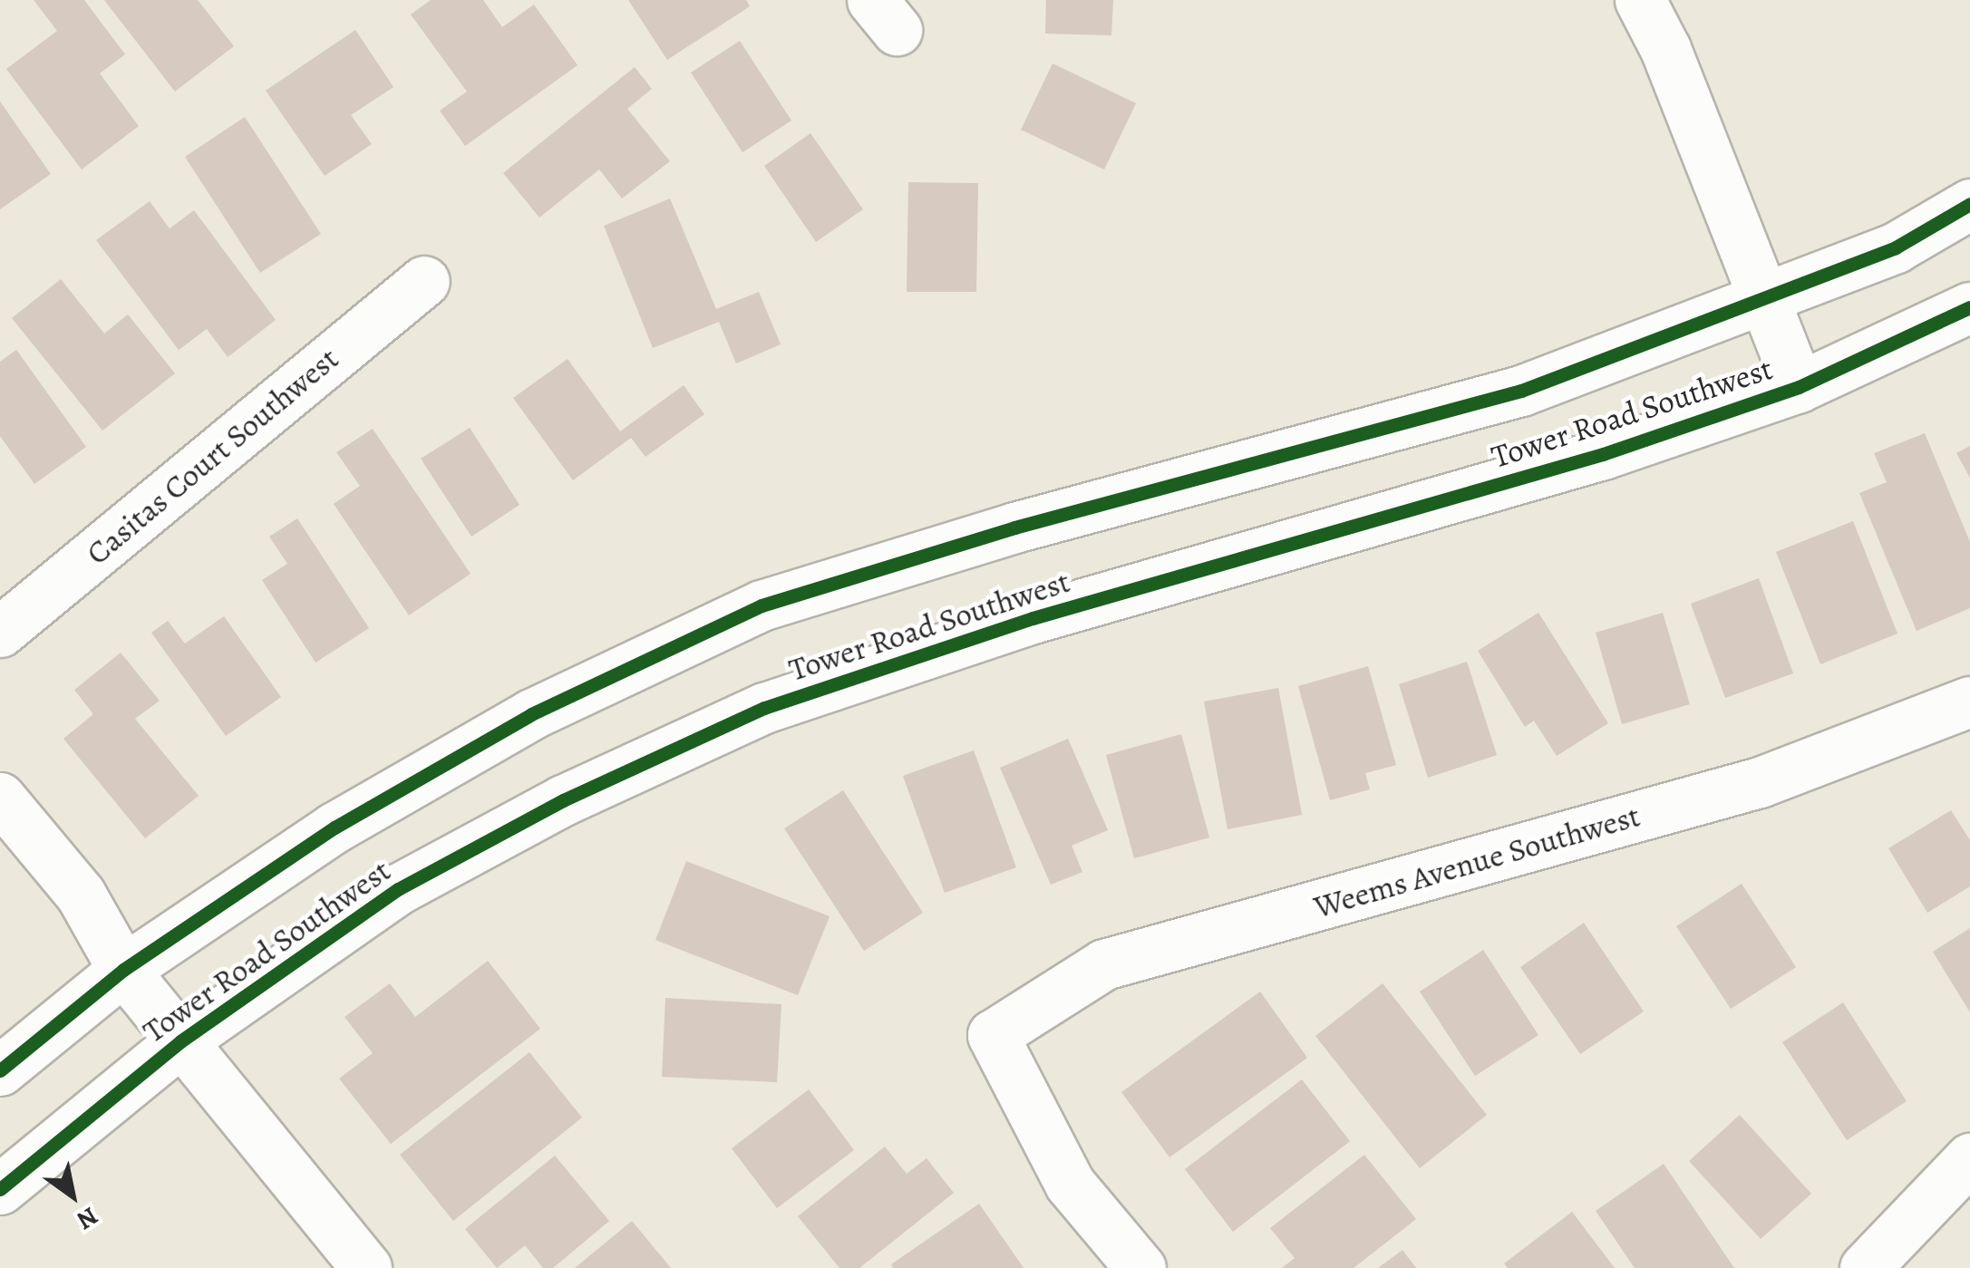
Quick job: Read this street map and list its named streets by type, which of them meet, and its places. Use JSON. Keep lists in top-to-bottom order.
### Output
{
  "streets": {
    "street": ["Tower Road Southwest", "Casitas Court Southwest", "Weems Avenue Southwest"]
  },
  "north": "bottom right"
}
